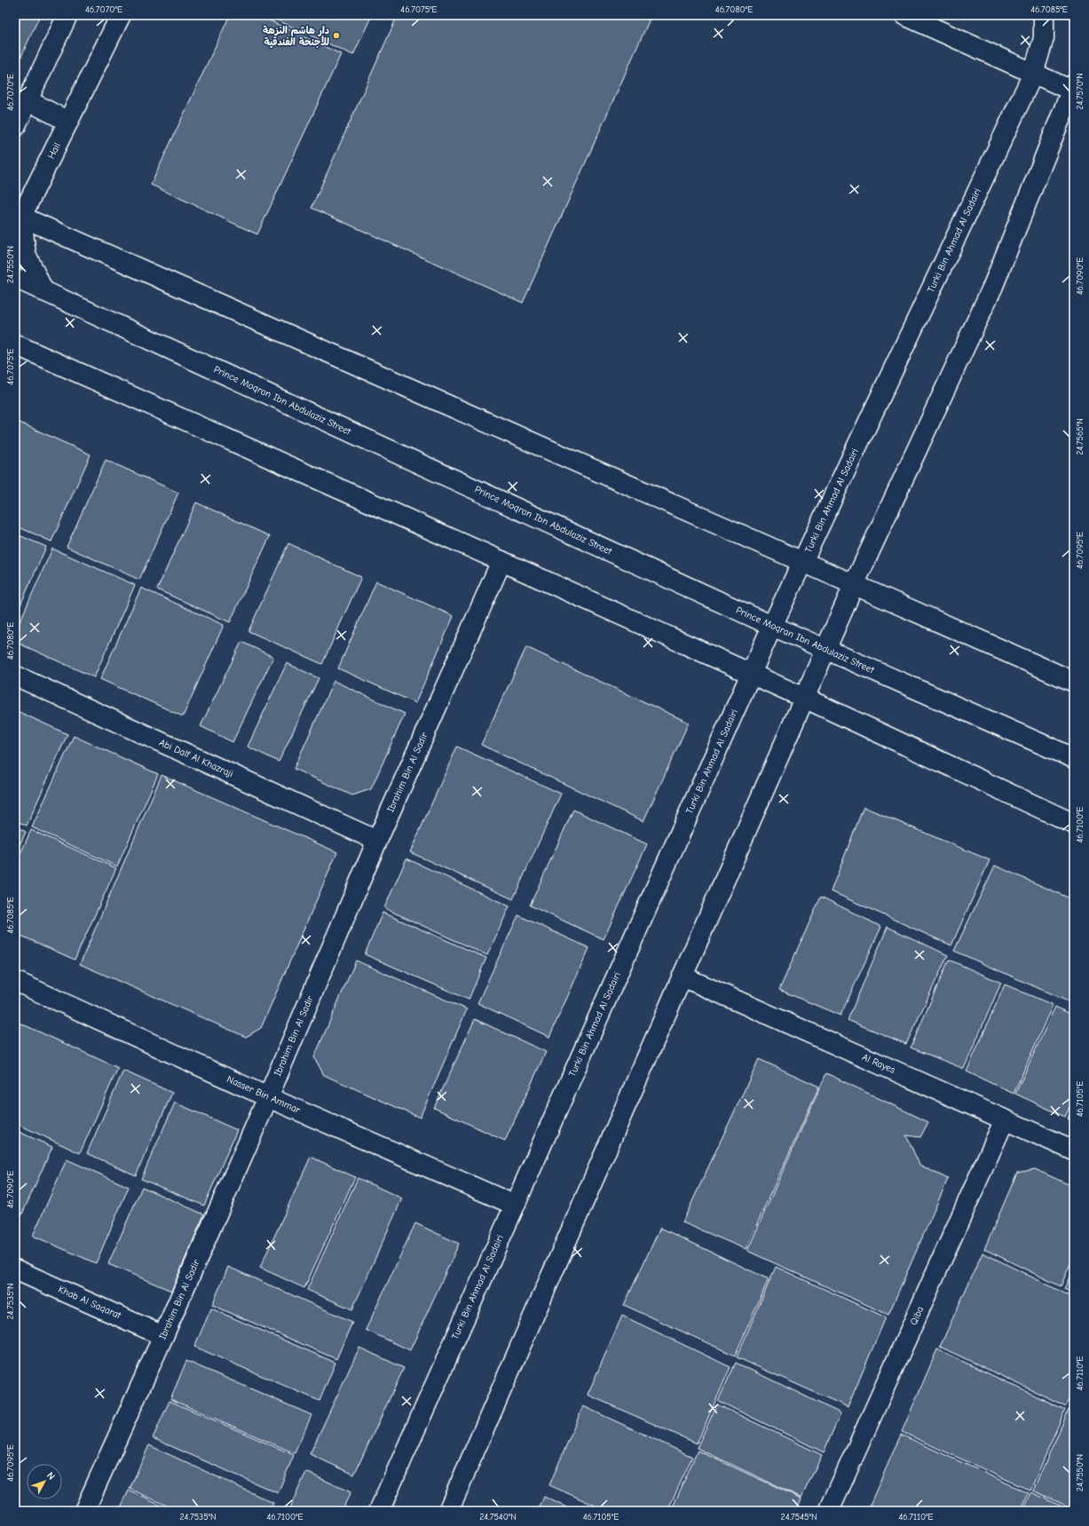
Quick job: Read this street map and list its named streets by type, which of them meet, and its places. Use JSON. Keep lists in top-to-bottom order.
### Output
{
  "streets": {
    "street": [
      "Hail",
      "Turki Bin Ahmad Al Sadairi",
      "Prince Moqran Ibn Abdulaziz Street",
      "Abi Dalf Al Khazraji",
      "Ibrahim Bin Al Sadir",
      "Al Rayes",
      "Nasser Bin Ammar",
      "Khab Al Saqarat",
      "Qiba"
    ]
  },
  "crossings": [
    ["Turki Bin Ahmad Al Sadairi", "Prince Moqran Ibn Abdulaziz Street"],
    ["Turki Bin Ahmad Al Sadairi", "Nasser Bin Ammar"],
    ["Abi Dalf Al Khazraji", "Ibrahim Bin Al Sadir"],
    ["Ibrahim Bin Al Sadir", "Nasser Bin Ammar"],
    ["Ibrahim Bin Al Sadir", "Khab Al Saqarat"],
    ["Al Rayes", "Qiba"]
  ],
  "places": ["دار هاشم النزهة للأجنحة الفندقية"],
  "north": "top right",
  "coordinates": [
    "46.7070°E",
    "46.7075°E",
    "46.7080°E",
    "46.7085°E",
    "24.7570°N",
    "24.7550°N",
    "46.7090°E",
    "24.7565°N",
    "46.7095°E",
    "46.7100°E",
    "46.7105°E",
    "24.7535°N",
    "46.7110°E",
    "24.7540°N",
    "24.7545°N"
  ]
}
